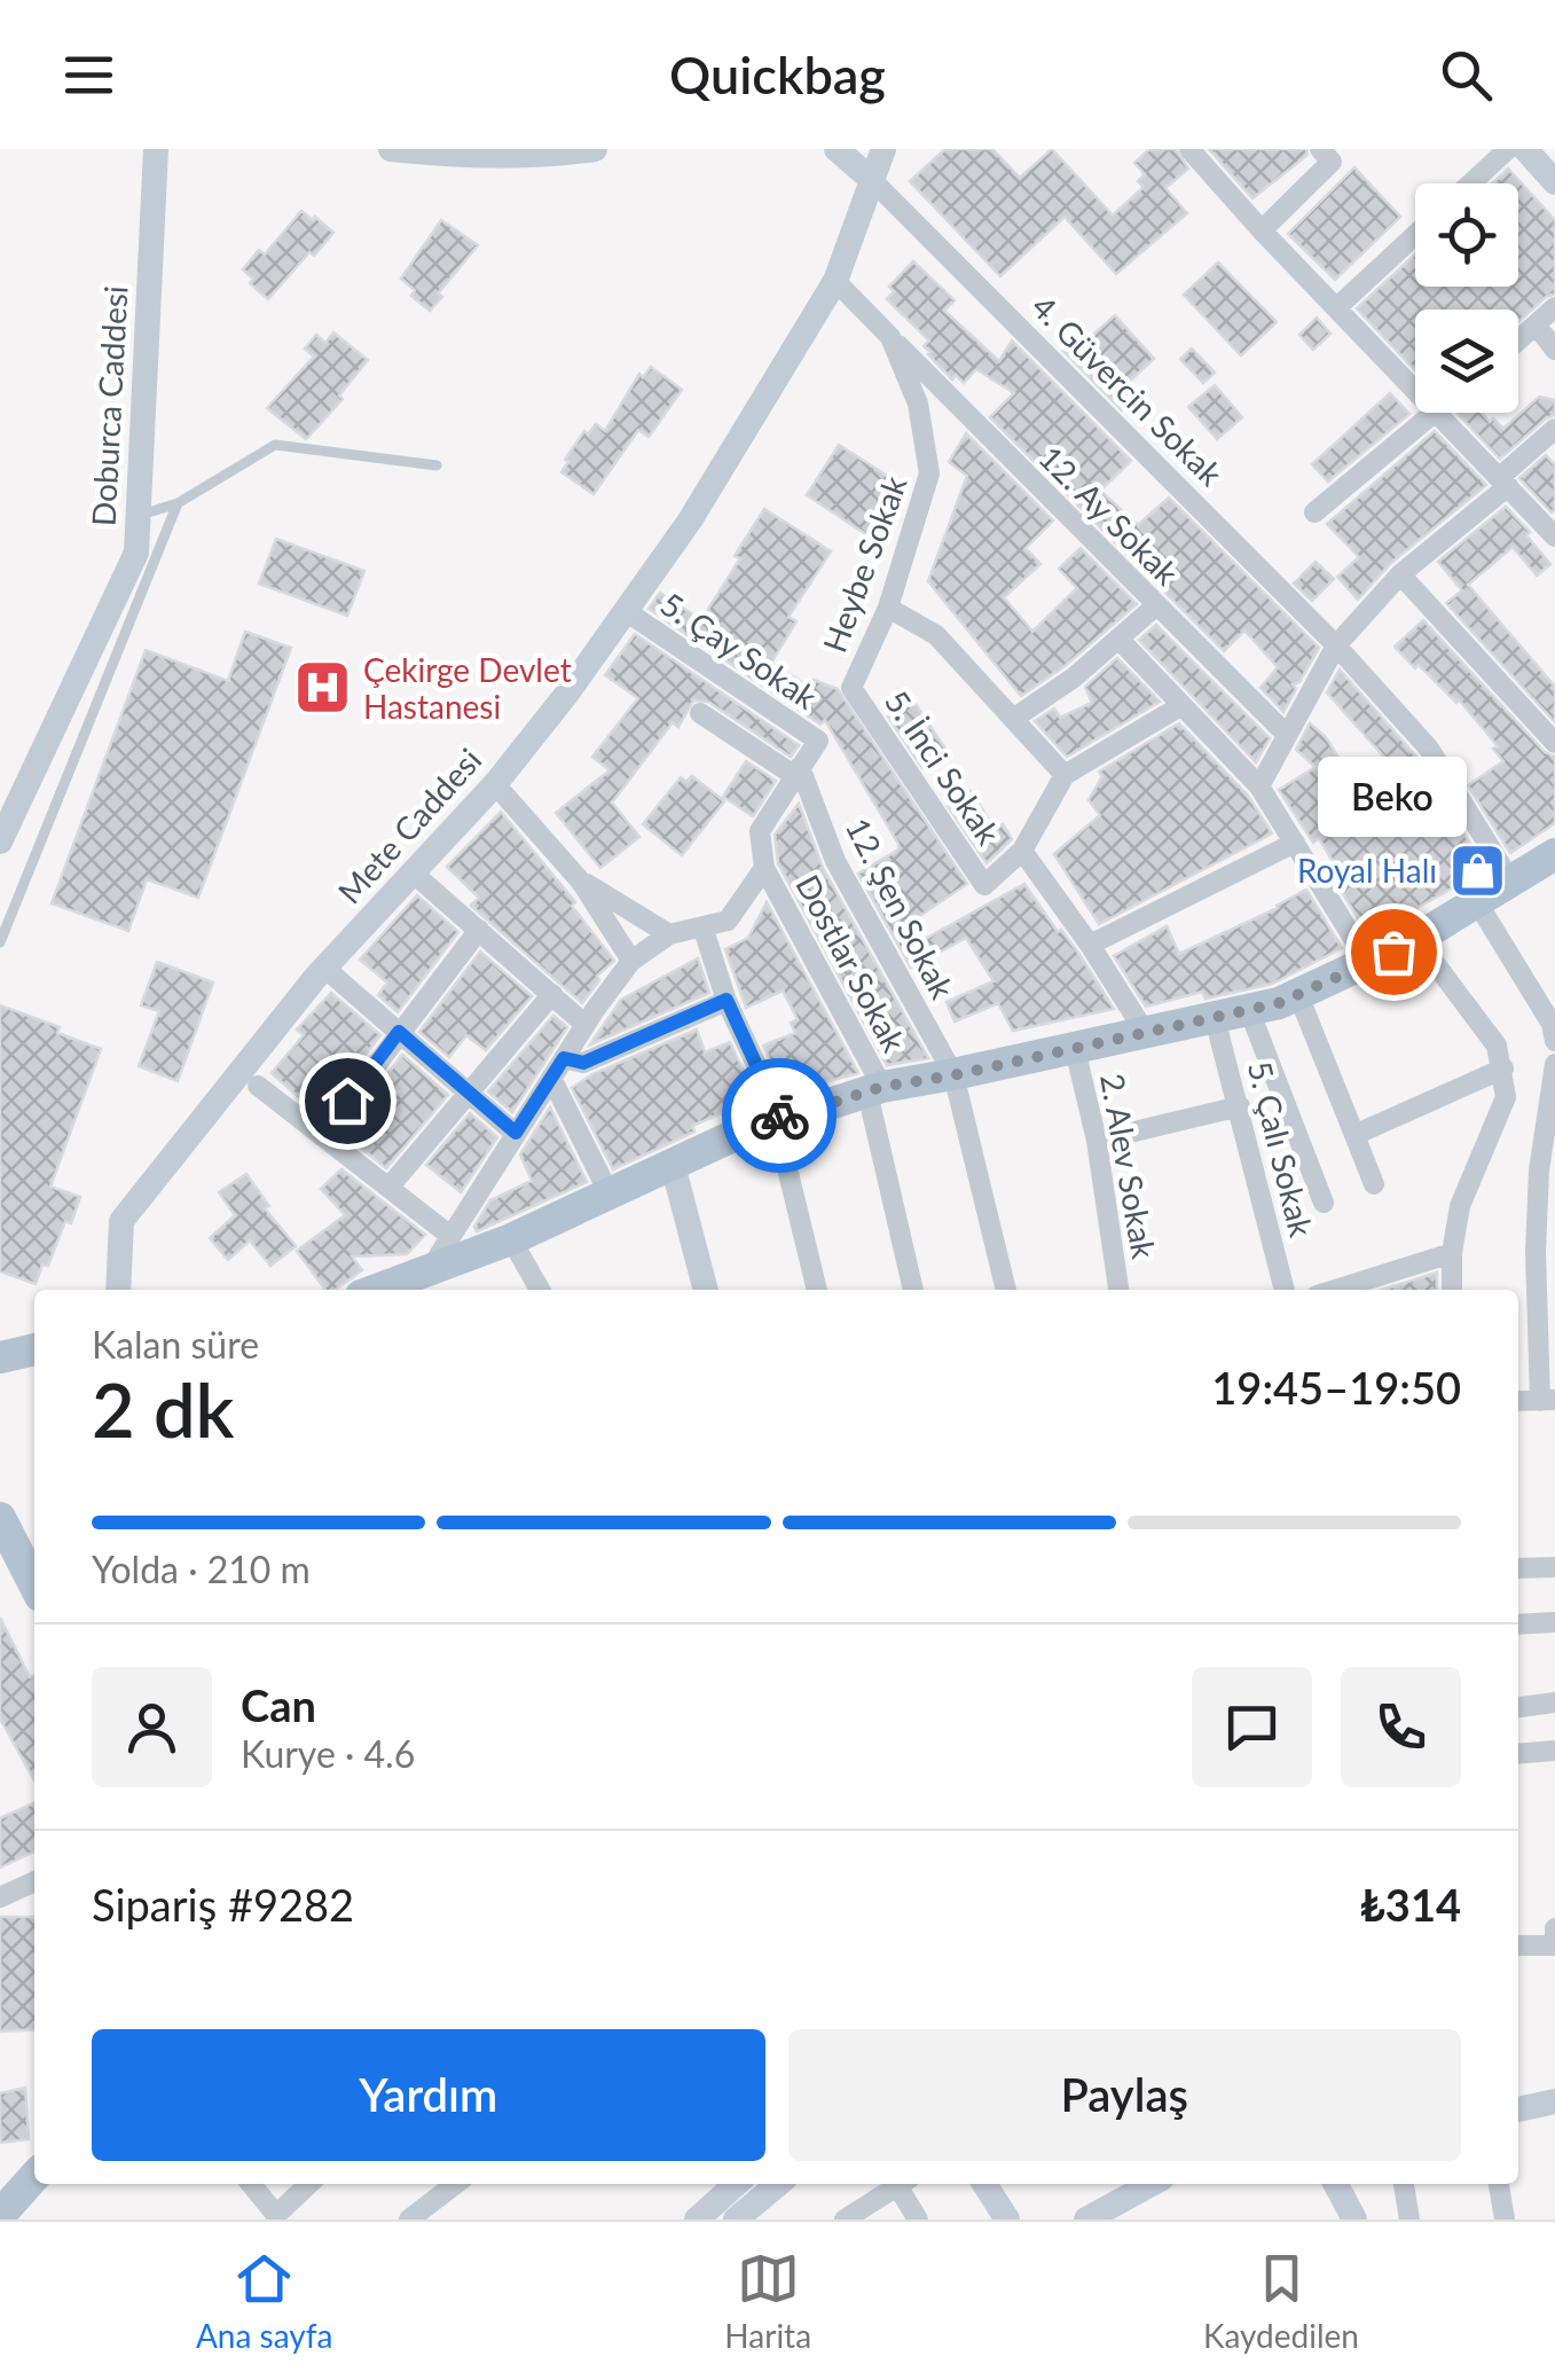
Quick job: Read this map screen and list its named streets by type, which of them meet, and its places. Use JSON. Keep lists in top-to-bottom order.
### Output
{
  "streets": {
    "street": [
      "4. Güvercin Sokak",
      "Doburca Caddesi",
      "12. Ay Sokak",
      "Heybe Sokak",
      "5. Çay Sokak",
      "5. İnci Sokak",
      "Mete Caddesi",
      "12. Şen Sokak",
      "Dostlar Sokak",
      "5. Çalı Sokak",
      "2. Alev Sokak"
    ]
  },
  "crossings": [
    ["4. Güvercin Sokak", "Mete Caddesi"],
    ["12. Ay Sokak", "Heybe Sokak"],
    ["Heybe Sokak", "5. İnci Sokak"],
    ["Heybe Sokak", "Mete Caddesi"],
    ["5. Çay Sokak", "Mete Caddesi"],
    ["5. Çay Sokak", "12. Şen Sokak"]
  ],
  "places": {
    "hospital": ["Çekirge Devlet Hastanesi"],
    "shop": ["Royal Halı"],
    "other": ["Beko"]
  },
  "page": {
    "header": "Quickbag",
    "bubble": "Beko",
    "heading": ["2 dk", "Kalan süre", "19:45–19:50"],
    "panel": [
      "Can",
      "Kurye · 4.6",
      "Sipariş #9282",
      "₺314"
    ],
    "bar": "Yolda · 210 m",
    "buttons": ["Yardım", "Paylaş"],
    "tabs": ["Ana sayfa", "Harita", "Kaydedilen"]
  }
}
